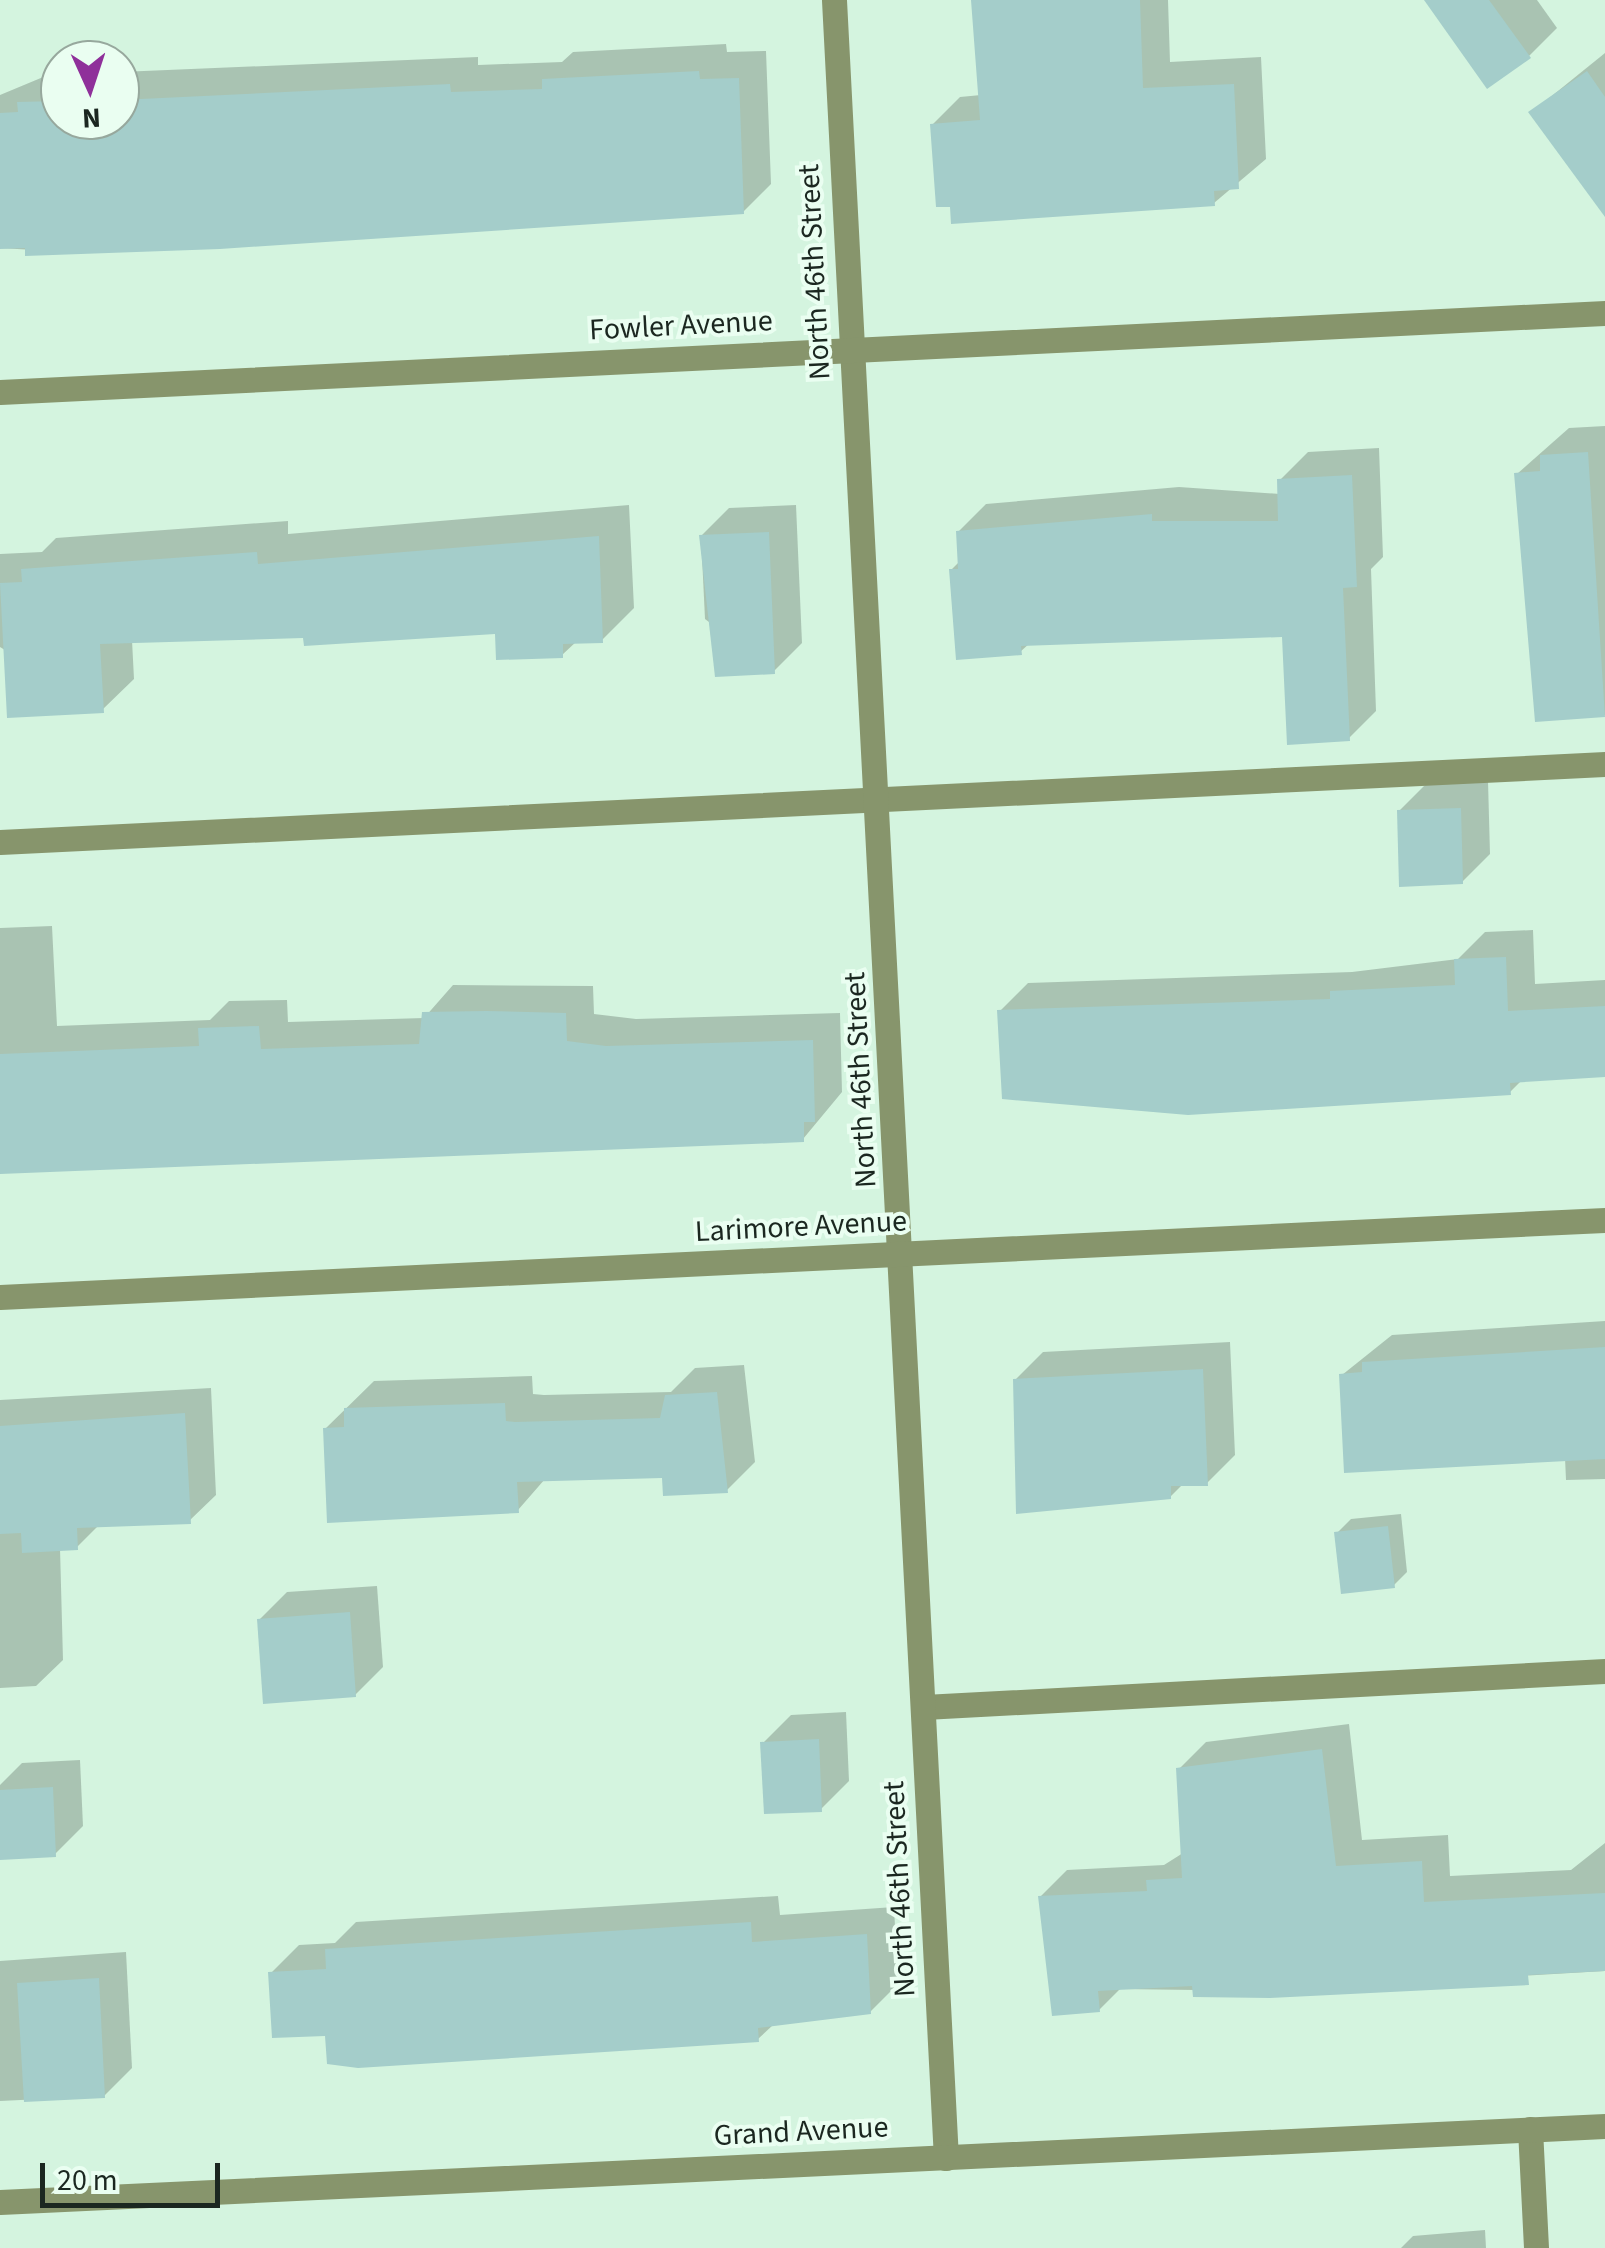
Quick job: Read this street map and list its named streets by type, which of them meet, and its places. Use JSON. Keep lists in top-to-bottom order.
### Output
{
  "streets": {
    "street": [
      "North 46th Street",
      "Fowler Avenue",
      "Larimore Avenue",
      "Grand Avenue"
    ]
  },
  "crossings": [
    ["North 46th Street", "Fowler Avenue"],
    ["North 46th Street", "Larimore Avenue"],
    ["North 46th Street", "Grand Avenue"]
  ],
  "scale_bar": "20 m",
  "north": "bottom"
}
